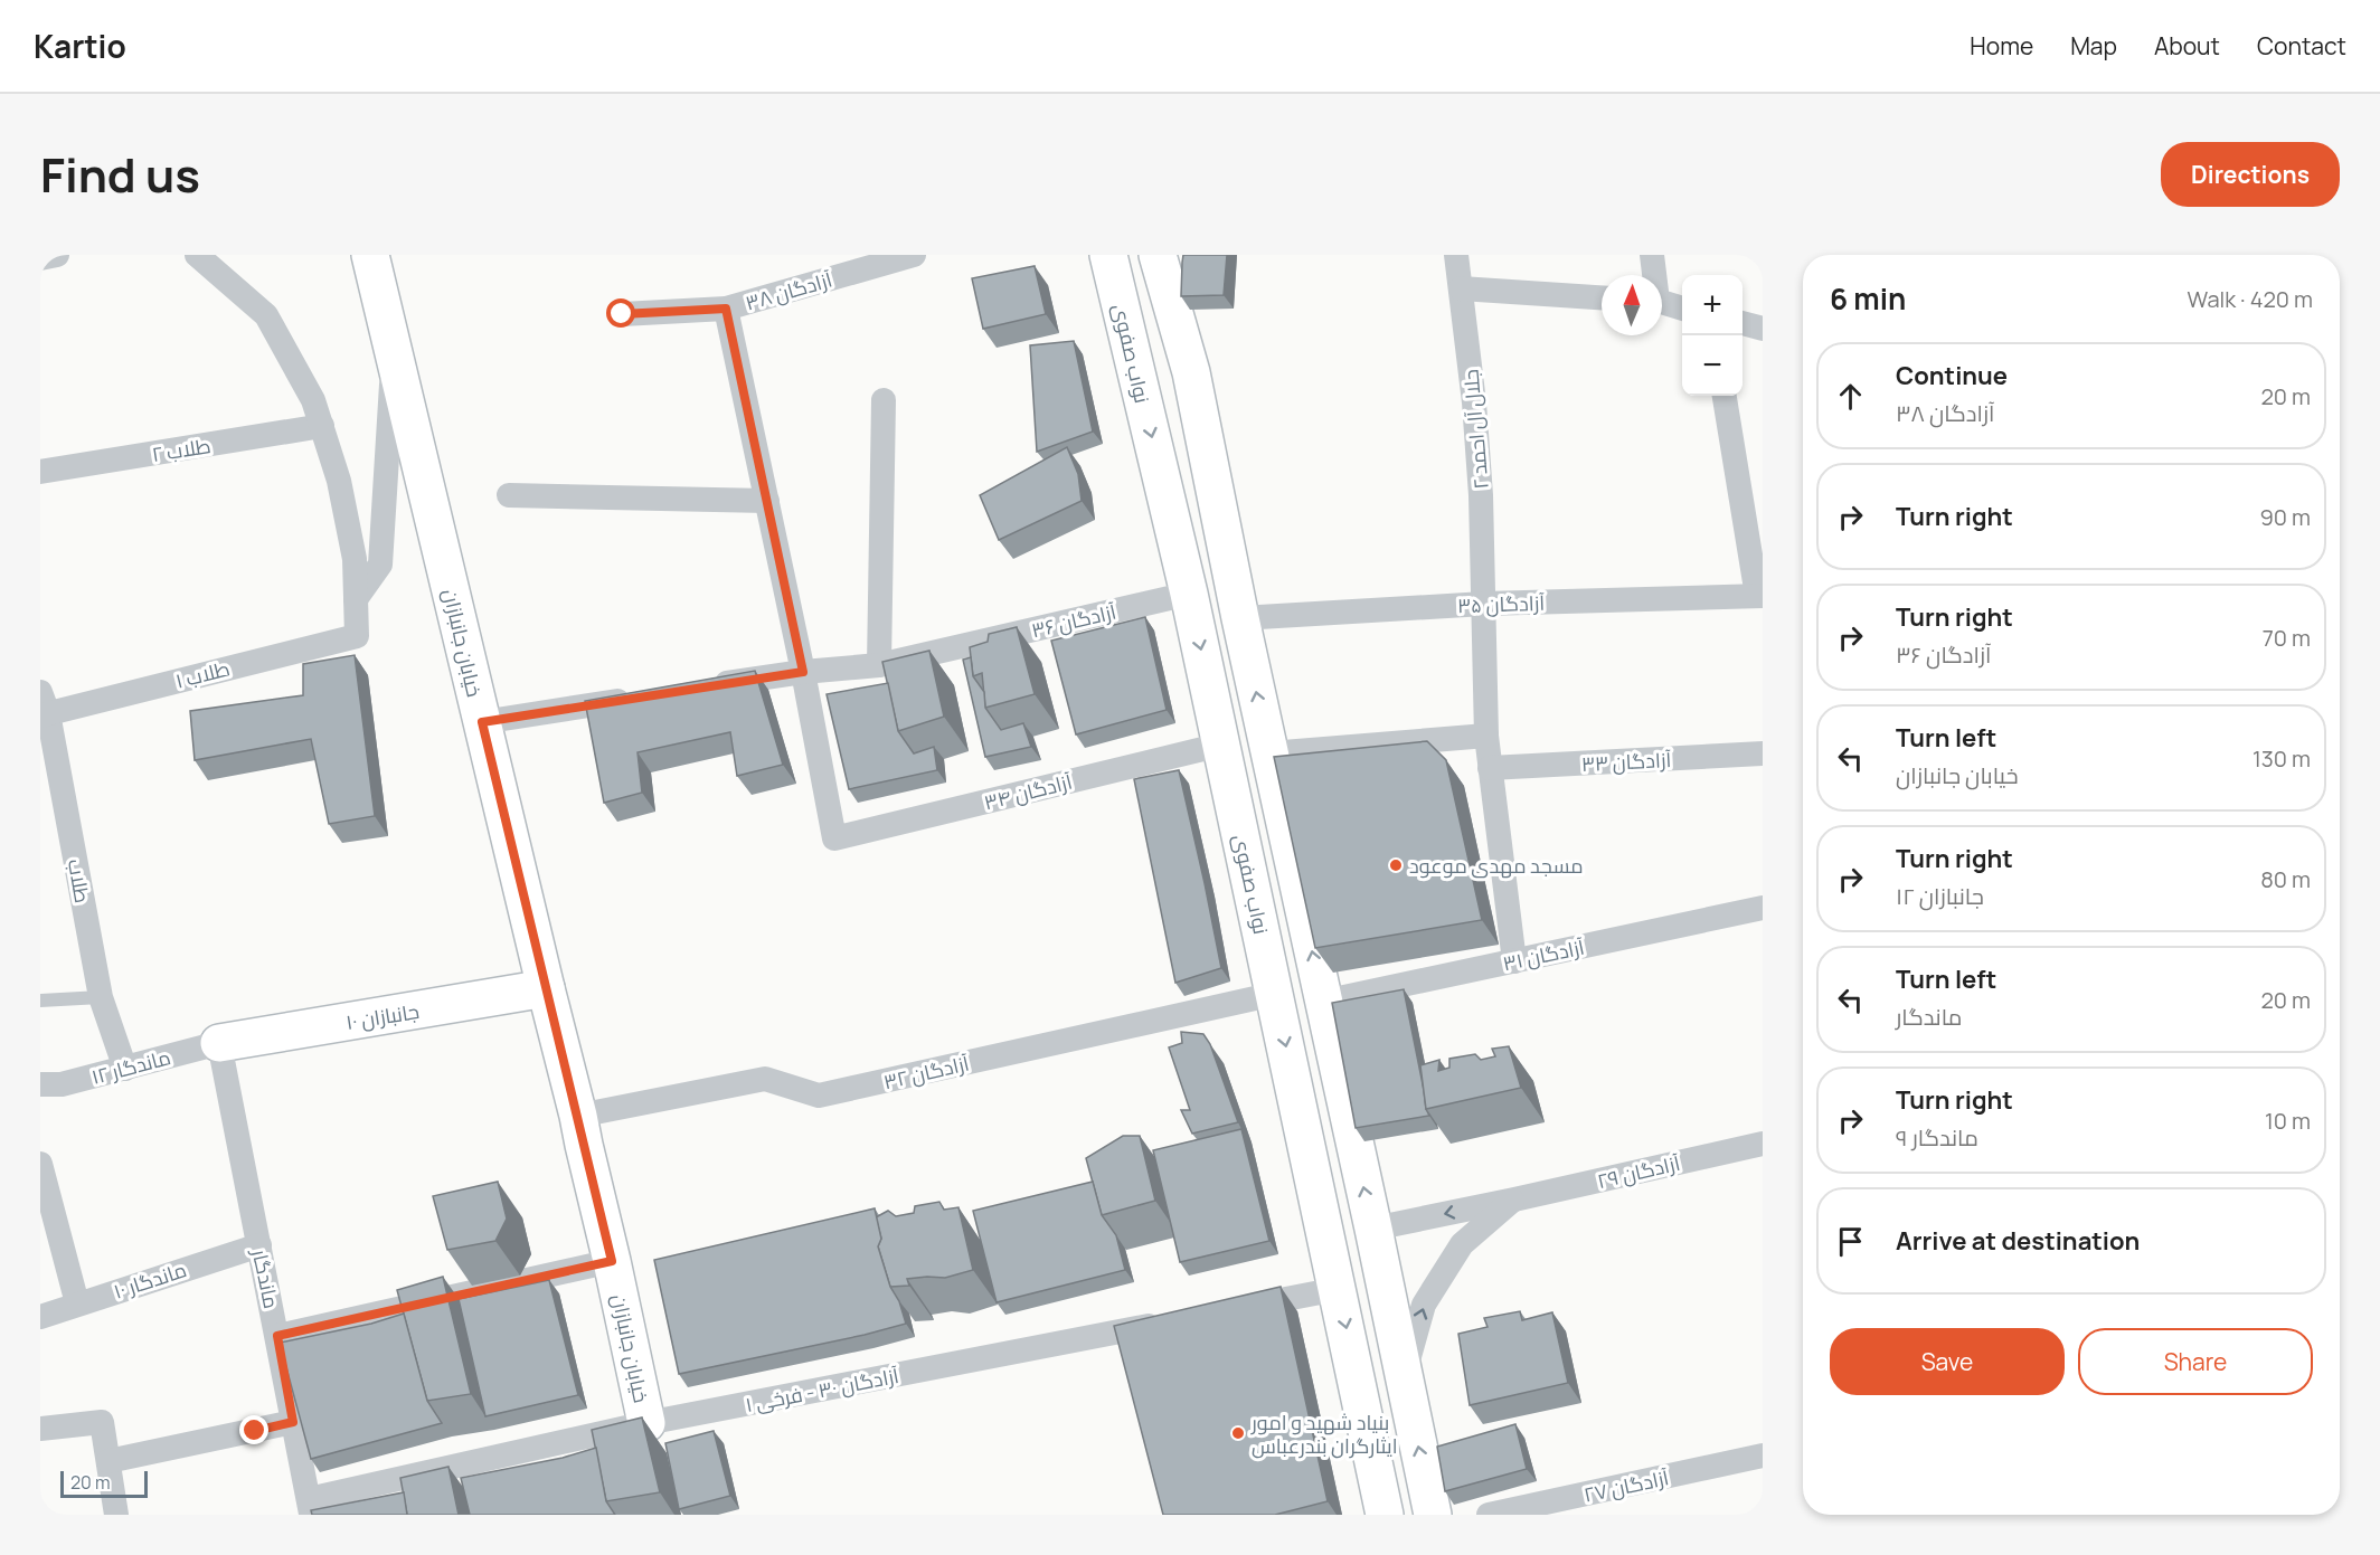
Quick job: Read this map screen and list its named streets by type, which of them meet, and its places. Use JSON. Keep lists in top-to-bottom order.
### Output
{
  "streets": {
    "main road": ["نواب صفوی", "خیابان جانبازان", "جانبازان ۱۰"],
    "street": [
      "آزادگان ۳۸",
      "جلال آل احمد ۲",
      "طلاب ۲",
      "آزادگان ۳۵",
      "آزادگان ۳۶",
      "طلاب ۱",
      "آزادگان ۳۳",
      "آزادگان ۳۴",
      "طلاب",
      "آزادگان ۳۱",
      "ماندگار ۱۲",
      "آزادگان ۳۲",
      "آزادگان ۲۹",
      "ماندگار",
      "ماندگار ۱۰",
      "آزادگان ۳۰ - فرخی ۱",
      "آزادگان ۲۷"
    ]
  },
  "crossings": [
    ["نواب صفوی", "آزادگان ۳۶"],
    ["نواب صفوی", "آزادگان ۳۴"],
    ["نواب صفوی", "آزادگان ۳۲"],
    ["جلال آل احمد ۲", "آزادگان ۳۵"],
    ["جلال آل احمد ۲", "آزادگان ۳۳"],
    ["جلال آل احمد ۲", "آزادگان ۳۱"],
    ["آزادگان ۳۶", "آزادگان ۳۴"],
    ["خیابان جانبازان", "جانبازان ۱۰"],
    ["خیابان جانبازان", "آزادگان ۳۲"],
    ["خیابان جانبازان", "آزادگان ۳۰ - فرخی ۱"],
    ["طلاب ۱", "طلاب"],
    ["طلاب", "ماندگار ۱۲"],
    ["جانبازان ۱۰", "ماندگار ۱۲"],
    ["جانبازان ۱۰", "ماندگار"],
    ["ماندگار ۱۲", "ماندگار"],
    ["ماندگار", "ماندگار ۱۰"],
    ["ماندگار", "آزادگان ۳۰ - فرخی ۱"]
  ],
  "places": ["مسجد مهدی موعود", "بنیاد شهید و امور ایثارگران بندرعباس"],
  "scale_bar": "20 m",
  "north": "top",
  "page": {
    "header": "Kartio",
    "nav": [
      "Home",
      "Map",
      "About",
      "Contact"
    ],
    "title": "Find us",
    "buttons": [
      "Directions",
      ["Save", "Share"]
    ],
    "heading": ["6 min", "Walk · 420 m"],
    "map_buttons": ["+", "−"],
    "list": [
      ["Continue", "آزادگان ۳۸", "20 m"],
      ["Turn right", "90 m"],
      ["Turn right", "آزادگان ۳۶", "70 m"],
      ["Turn left", "خیابان جانبازان", "130 m"],
      ["Turn right", "جانبازان ۱۲", "80 m"],
      ["Turn left", "ماندگار", "20 m"],
      ["Turn right", "ماندگار ۹", "10 m"],
      "Arrive at destination"
    ],
    "scale": "20 m"
  }
}
